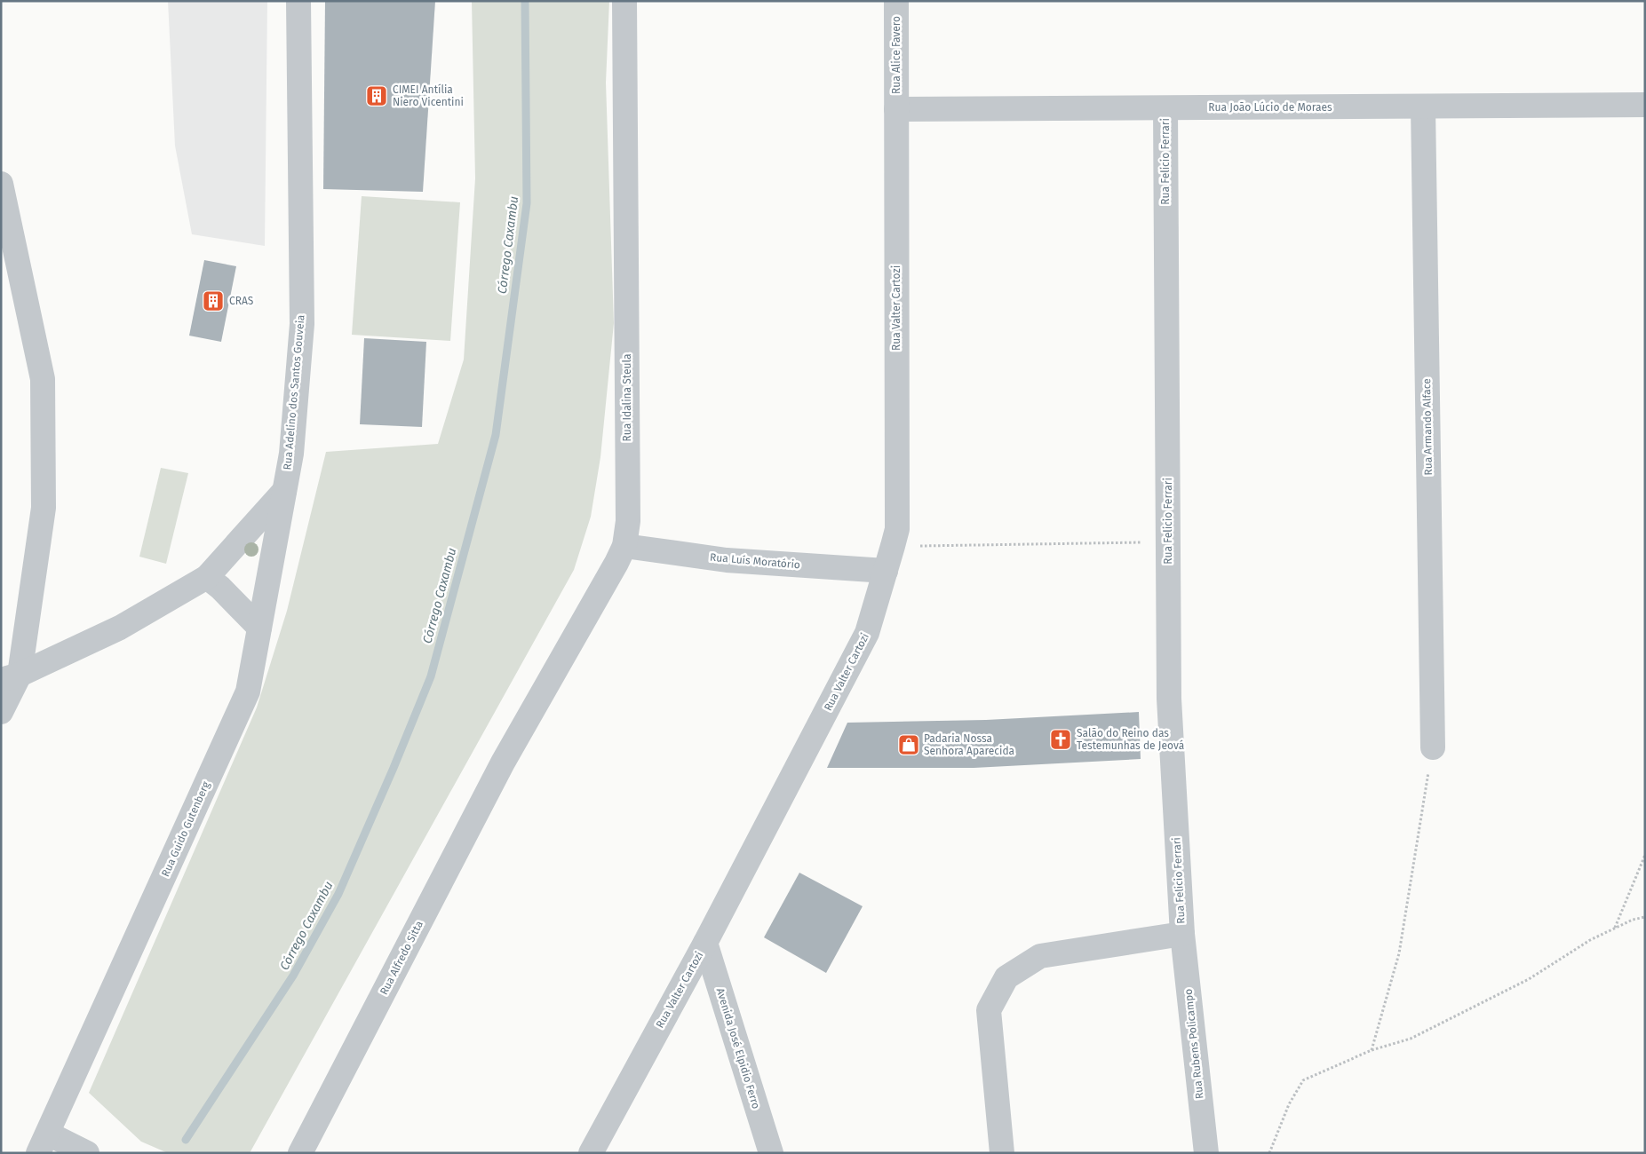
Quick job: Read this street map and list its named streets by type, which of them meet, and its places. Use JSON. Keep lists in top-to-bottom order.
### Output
{
  "streets": {
    "street": [
      "Rua Alice Favero",
      "Rua João Lúcio de Moraes",
      "Rua Felicio Ferrari",
      "Rua Valter Cartozi",
      "Rua Adelino dos Santos Gouveia",
      "Rua Idalina Steula",
      "Rua Armando Alface",
      "Rua Luís Moratório",
      "Rua Guido Gutenberg",
      "Rua Alfredo Sitta",
      "Rua Rubens Policampo",
      "Avenida José Elpidio Ferro"
    ]
  },
  "crossings": [
    ["Rua Alice Favero", "Rua João Lúcio de Moraes"],
    ["Rua Alice Favero", "Rua Valter Cartozi"],
    ["Rua João Lúcio de Moraes", "Rua Felicio Ferrari"],
    ["Rua João Lúcio de Moraes", "Rua Valter Cartozi"],
    ["Rua João Lúcio de Moraes", "Rua Armando Alface"],
    ["Rua Felicio Ferrari", "Rua Rubens Policampo"],
    ["Rua Valter Cartozi", "Rua Luís Moratório"],
    ["Rua Valter Cartozi", "Avenida José Elpidio Ferro"],
    ["Rua Adelino dos Santos Gouveia", "Rua Guido Gutenberg"],
    ["Rua Idalina Steula", "Rua Luís Moratório"],
    ["Rua Idalina Steula", "Rua Alfredo Sitta"]
  ],
  "water": ["Córrego Caxambu"],
  "places": {
    "building": ["CIMEI Antília Niero Vicentini", "CRAS"],
    "church": ["Salão do Reino das Testemunhas de Jeová"],
    "shop": ["Padaria Nossa Senhora Aparecida"]
  }
}
